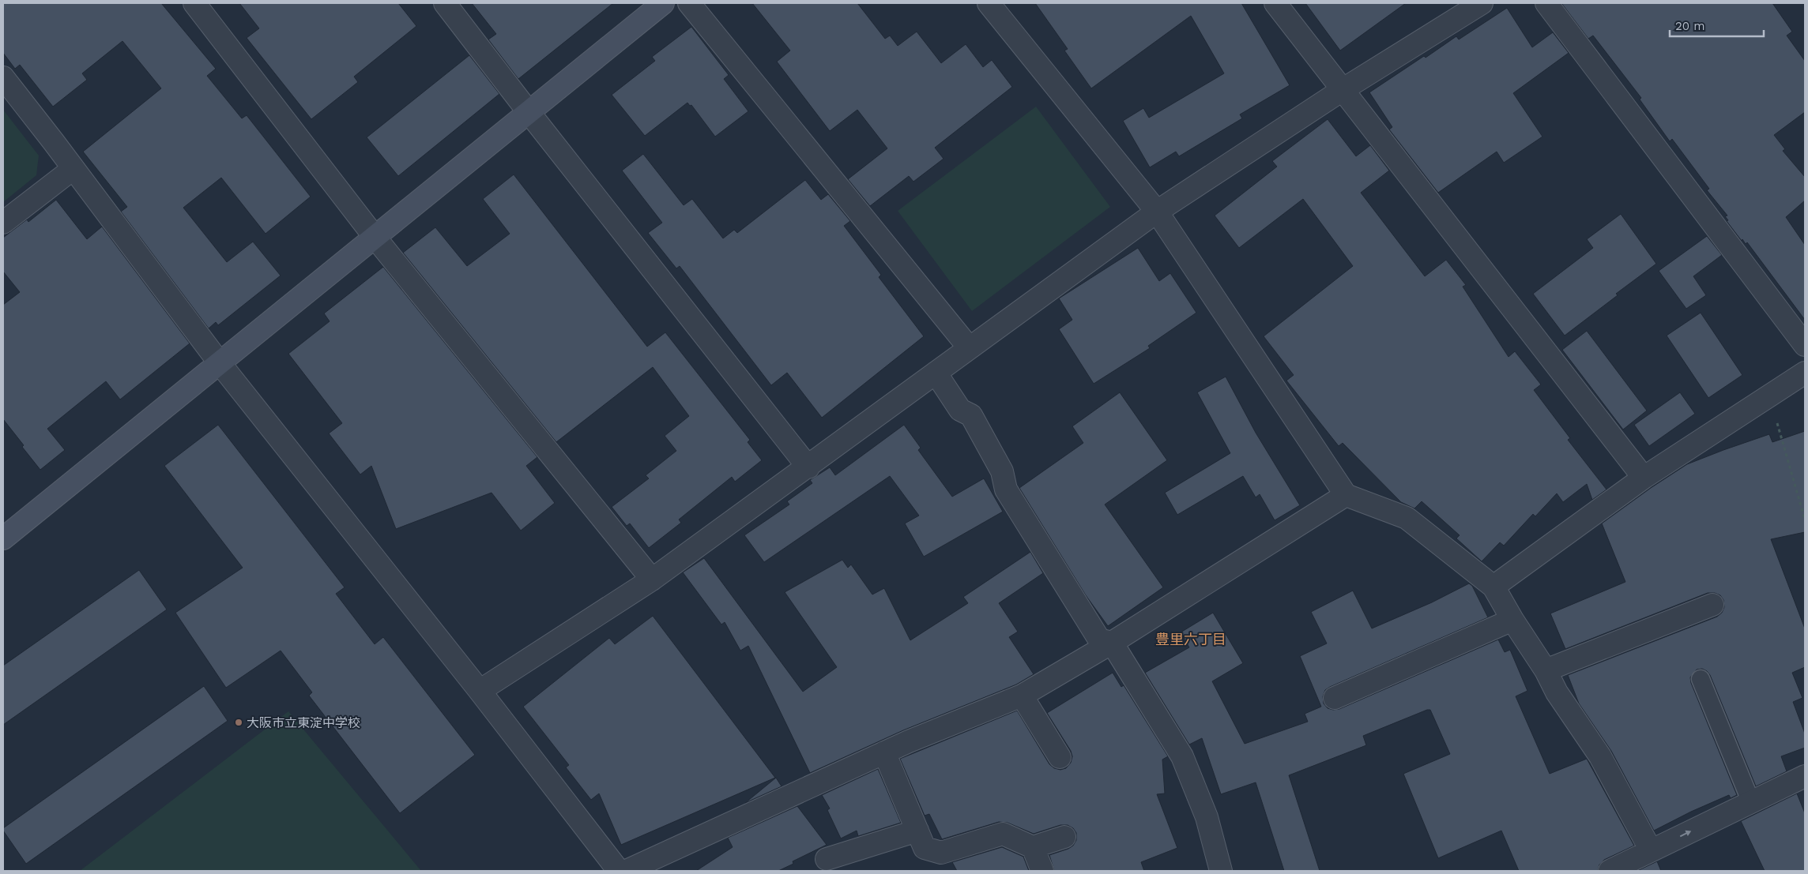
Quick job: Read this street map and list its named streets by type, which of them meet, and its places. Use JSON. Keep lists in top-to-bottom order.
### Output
{
  "districts": ["豊里六丁目"],
  "places": ["大阪市立東淀中学校"],
  "scale_bar": "20 m"
}
